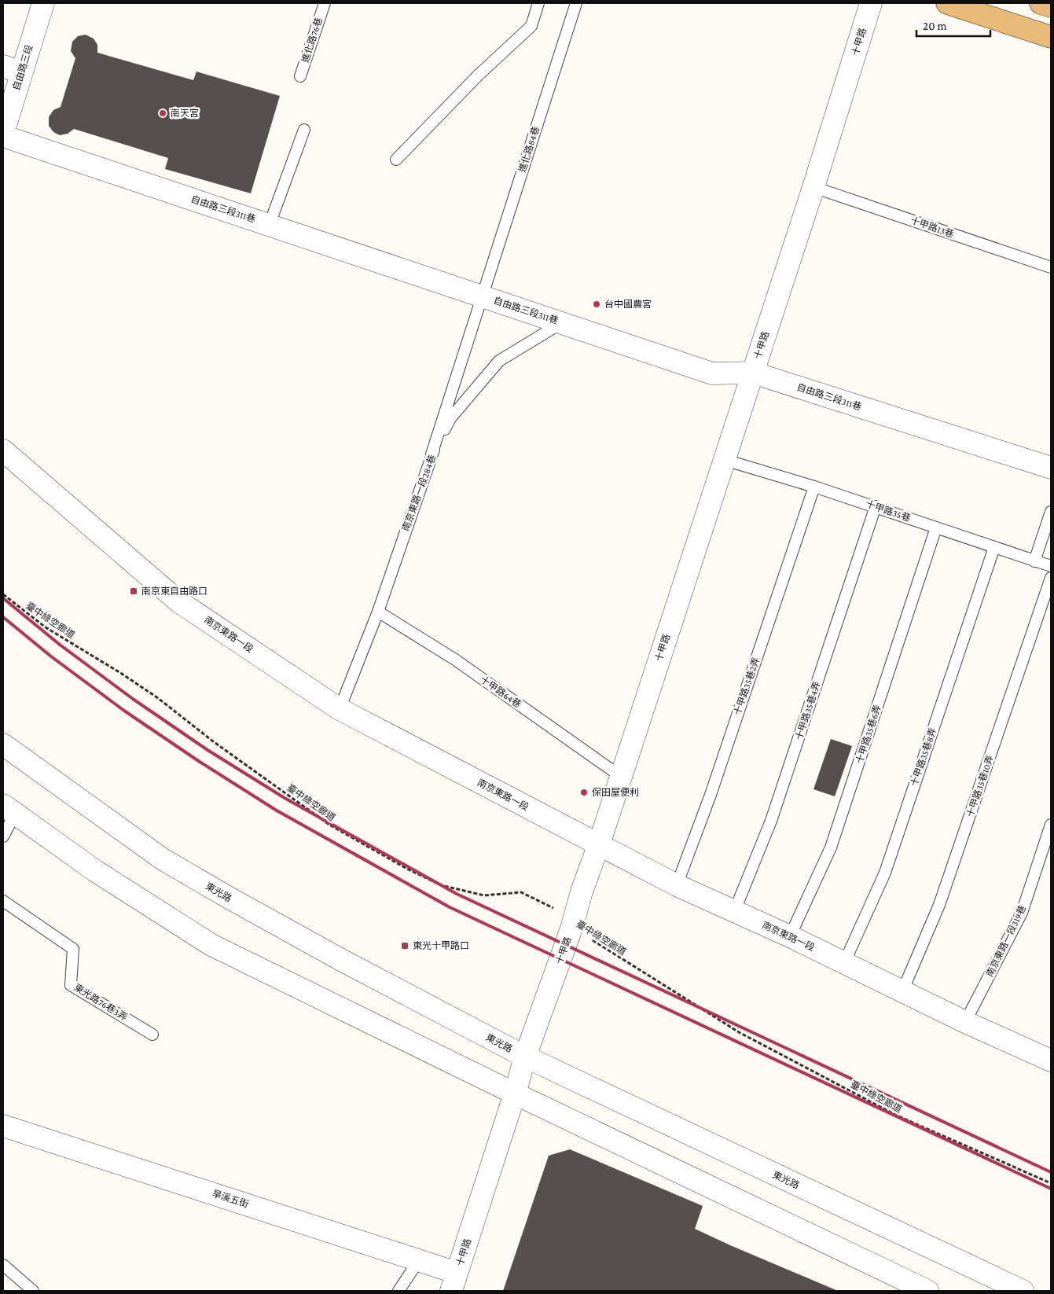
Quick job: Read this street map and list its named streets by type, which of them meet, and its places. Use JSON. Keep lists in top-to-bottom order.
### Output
{
  "streets": {
    "street": [
      "十甲路",
      "自由路三段",
      "自由路三段311巷",
      "南京東路一段",
      "東光路",
      "旱溪五街"
    ],
    "lane": [
      "進化路76巷",
      "進化路84巷",
      "十甲路13巷",
      "南京東路一段284巷",
      "十甲路35巷",
      "十甲路35巷2弄",
      "十甲路64巷",
      "十甲路35巷4弄",
      "十甲路35巷6弄",
      "十甲路35巷8弄",
      "十甲路35巷10弄",
      "南京東路一段319巷",
      "東光路76巷3弄"
    ],
    "path": ["臺中綠空廊道"]
  },
  "crossings": [
    ["十甲路", "自由路三段311巷"],
    ["十甲路", "十甲路13巷"],
    ["十甲路", "十甲路35巷"],
    ["十甲路", "臺中綠空廊道"],
    ["十甲路", "南京東路一段"],
    ["十甲路", "十甲路64巷"],
    ["十甲路", "東光路"],
    ["十甲路", "旱溪五街"],
    ["進化路84巷", "自由路三段311巷"],
    ["進化路84巷", "南京東路一段284巷"],
    ["自由路三段311巷", "南京東路一段284巷"],
    ["南京東路一段284巷", "南京東路一段"],
    ["南京東路一段284巷", "十甲路64巷"],
    ["十甲路35巷", "十甲路35巷2弄"],
    ["十甲路35巷", "十甲路35巷4弄"],
    ["十甲路35巷", "十甲路35巷6弄"],
    ["十甲路35巷", "十甲路35巷8弄"],
    ["南京東路一段", "十甲路35巷2弄"],
    ["南京東路一段", "十甲路35巷4弄"],
    ["南京東路一段", "十甲路35巷6弄"],
    ["南京東路一段", "十甲路35巷8弄"],
    ["南京東路一段", "十甲路35巷10弄"],
    ["南京東路一段", "南京東路一段319巷"]
  ],
  "places": {
    "other": ["南天宮", "台中國農宮", "保田屋便利"],
    "transit": ["南京東自由路口", "東光十甲路口"]
  },
  "scale_bar": "20 m"
}
